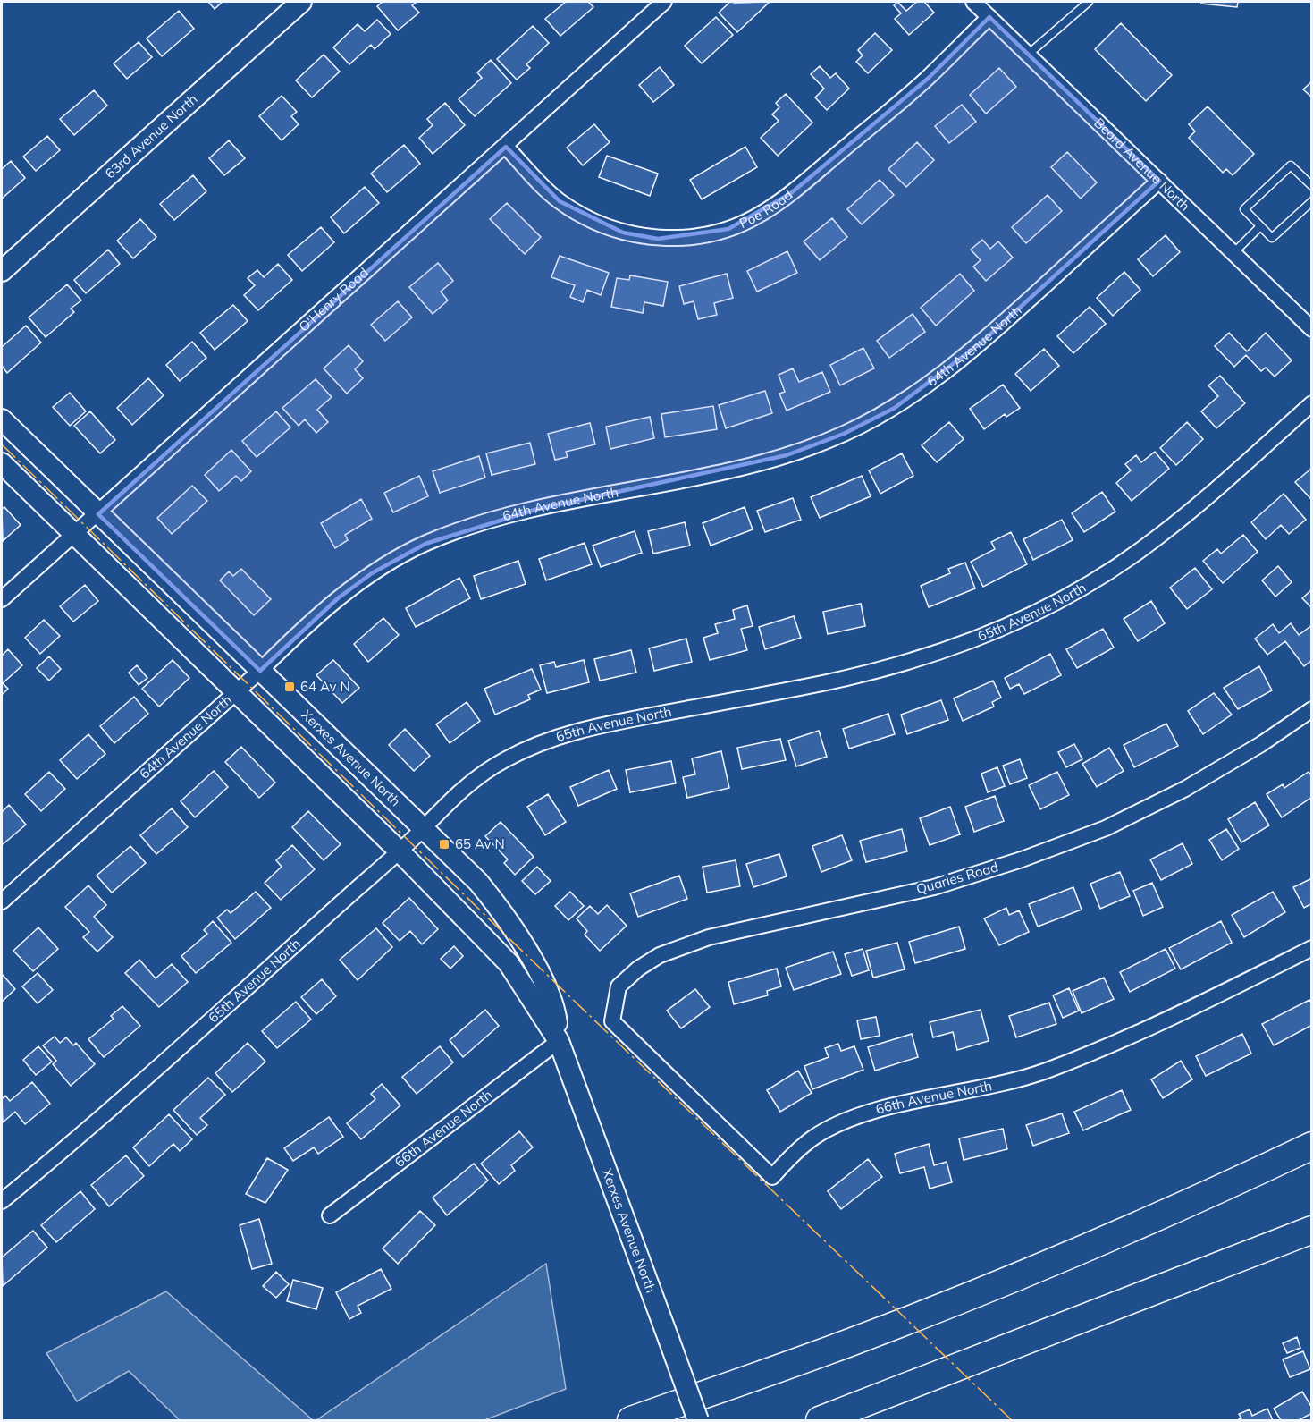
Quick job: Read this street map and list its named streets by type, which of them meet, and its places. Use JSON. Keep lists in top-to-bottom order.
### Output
{
  "streets": {
    "street": [
      "63rd Avenue North",
      "Beard Avenue North",
      "Poe Road",
      "O'Henry Road",
      "64th Avenue North",
      "65th Avenue North",
      "Xerxes Avenue North",
      "Quarles Road",
      "66th Avenue North"
    ]
  },
  "crossings": [
    ["Beard Avenue North", "Poe Road"],
    ["Beard Avenue North", "64th Avenue North"],
    ["Poe Road", "O'Henry Road"],
    ["O'Henry Road", "Xerxes Avenue North"],
    ["64th Avenue North", "Xerxes Avenue North"],
    ["65th Avenue North", "Xerxes Avenue North"],
    ["Xerxes Avenue North", "66th Avenue North"],
    ["Quarles Road", "66th Avenue North"]
  ],
  "places": {
    "transit": ["64 Av N", "65 Av N"]
  }
}
